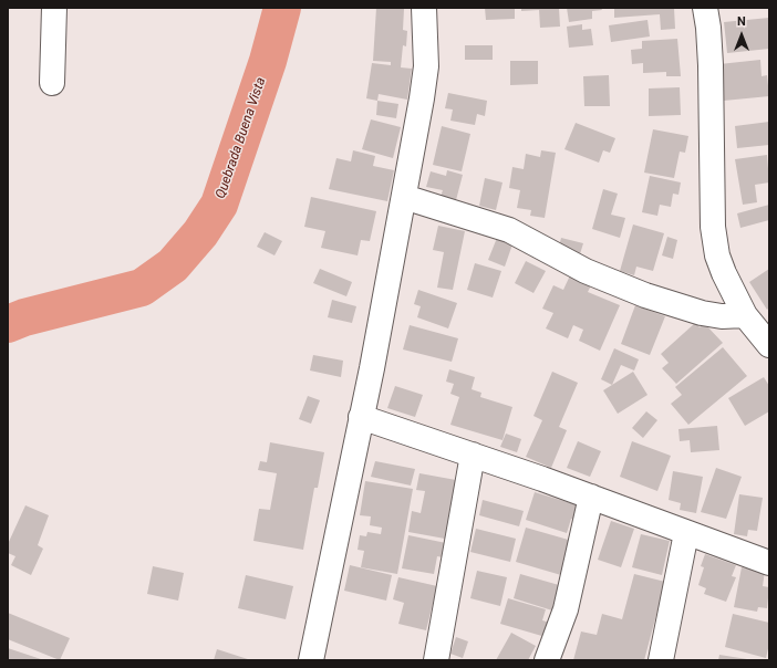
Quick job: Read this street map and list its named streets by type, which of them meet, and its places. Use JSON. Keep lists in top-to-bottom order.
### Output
{
  "water": ["Quebrada Buena Vista"],
  "north": "top"
}
